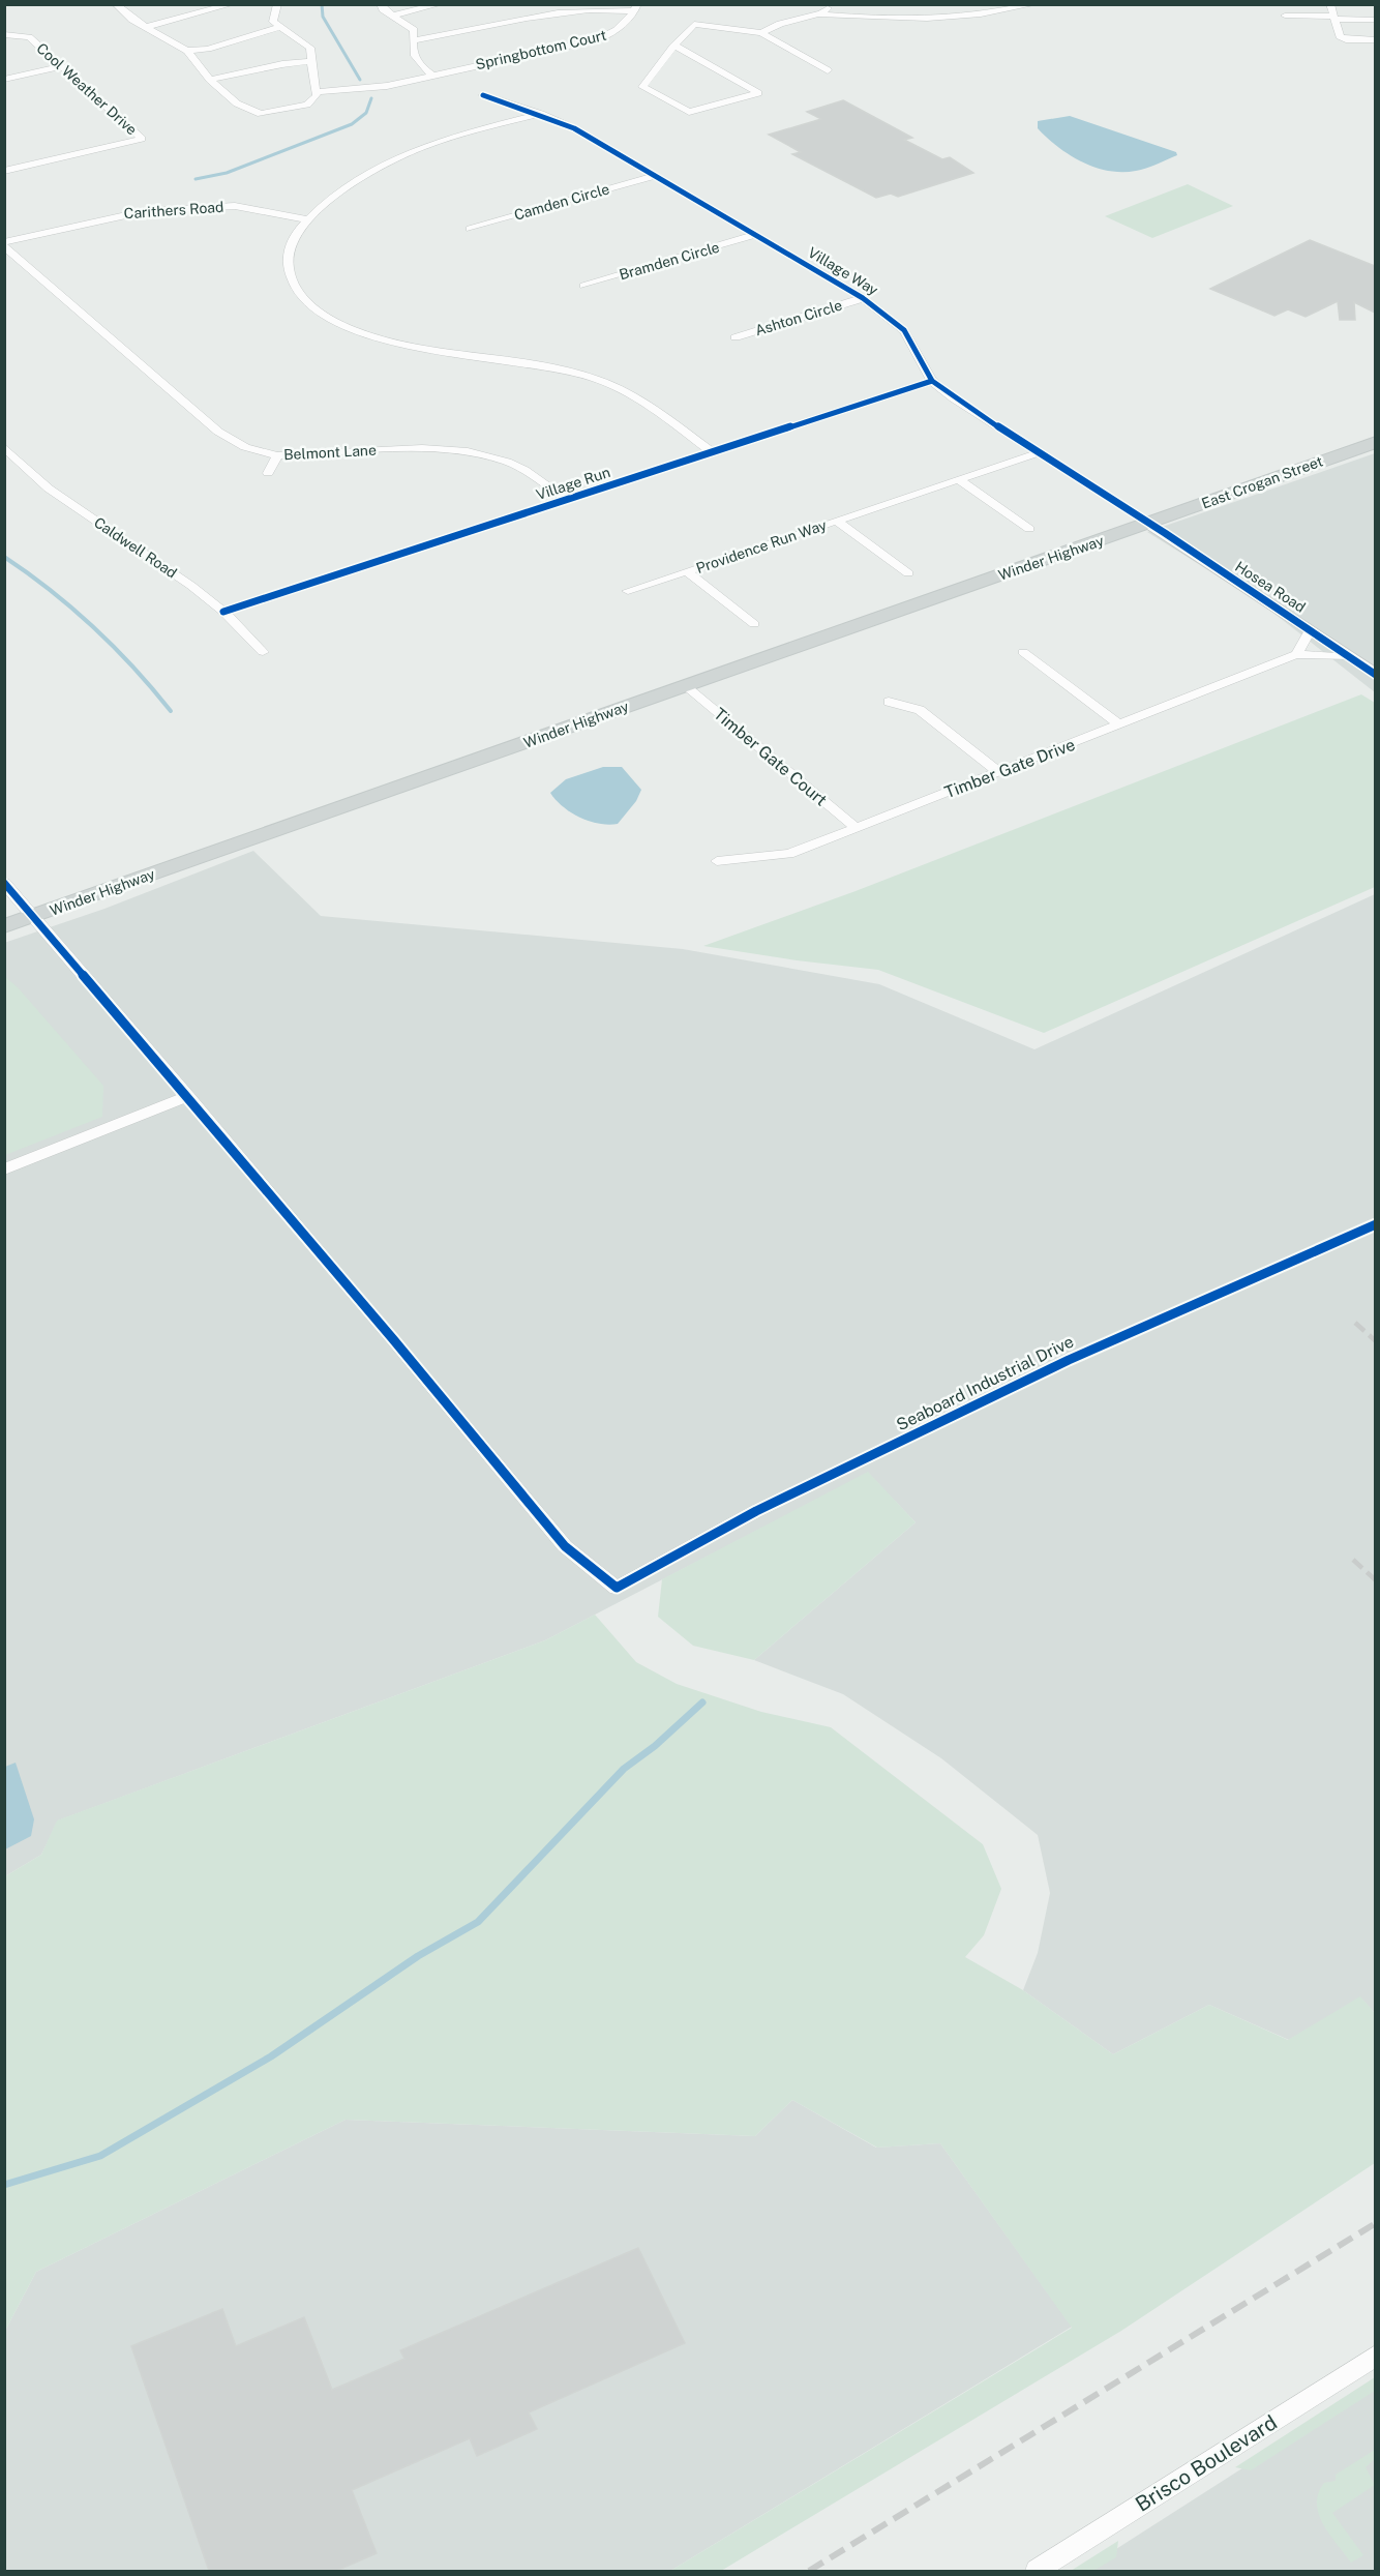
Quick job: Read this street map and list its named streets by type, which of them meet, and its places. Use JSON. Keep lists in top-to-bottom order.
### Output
{
  "streets": {
    "main road": ["East Crogan Street", "Winder Highway"],
    "street": [
      "Springbottom Court",
      "Cool Weather Drive",
      "Camden Circle",
      "Carithers Road",
      "Bramden Circle",
      "Village Way",
      "Ashton Circle",
      "Belmont Lane",
      "Village Run",
      "Providence Run Way",
      "Caldwell Road",
      "Hosea Road",
      "Timber Gate Court",
      "Timber Gate Drive",
      "Seaboard Industrial Drive",
      "Brisco Boulevard"
    ]
  },
  "crossings": [
    ["Camden Circle", "Village Way"],
    ["Carithers Road", "Belmont Lane"],
    ["Bramden Circle", "Village Way"],
    ["Village Way", "Ashton Circle"],
    ["Village Way", "East Crogan Street"],
    ["Village Way", "Village Run"],
    ["Village Way", "Providence Run Way"],
    ["Village Way", "Winder Highway"],
    ["Village Way", "Hosea Road"],
    ["Belmont Lane", "Village Run"],
    ["East Crogan Street", "Winder Highway"],
    ["East Crogan Street", "Hosea Road"],
    ["Village Run", "Caldwell Road"],
    ["Winder Highway", "Hosea Road"],
    ["Winder Highway", "Timber Gate Court"],
    ["Hosea Road", "Timber Gate Drive"],
    ["Timber Gate Court", "Timber Gate Drive"]
  ]
}
